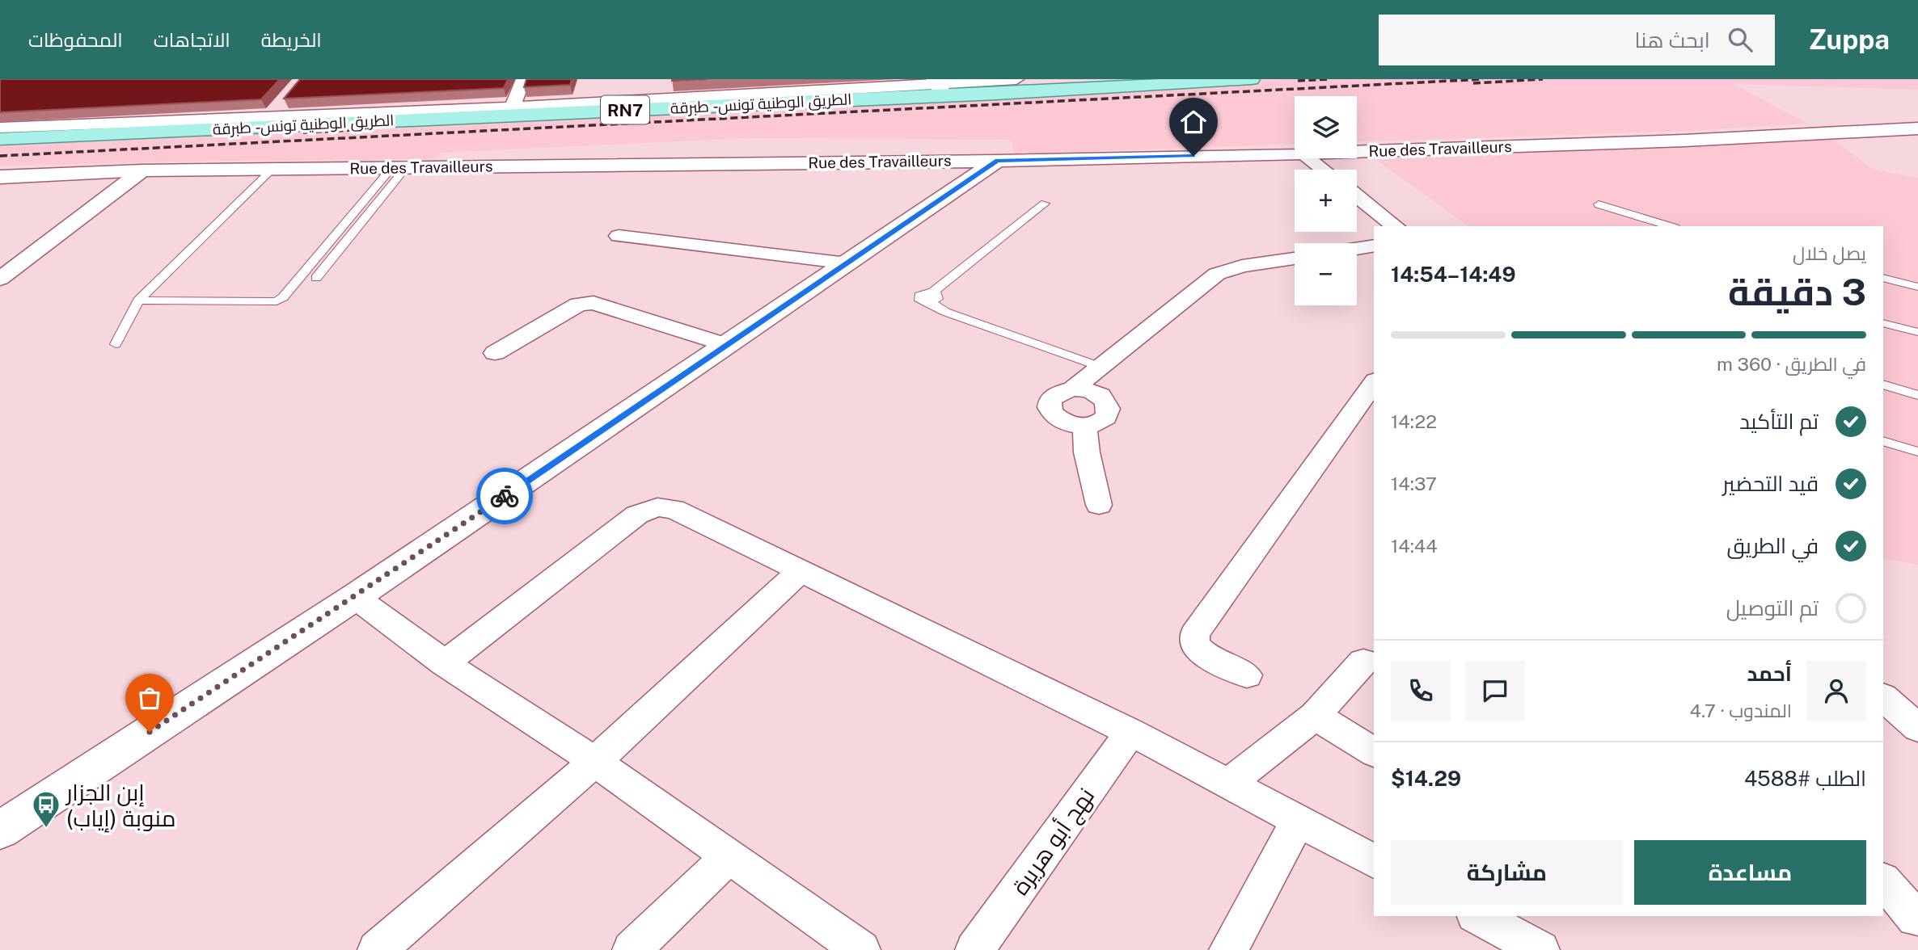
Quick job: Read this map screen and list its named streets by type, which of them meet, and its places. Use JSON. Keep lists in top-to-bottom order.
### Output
{
  "streets": {
    "main road": ["الطريق الوطنية تونس - طبرقة", "RN7"],
    "street": ["Rue des Travailleurs", "نهج أبو هريرة"]
  },
  "places": {
    "bus stop": ["إبن الجزار منوبة (إياب)"]
  },
  "page": {
    "header": "Zuppa",
    "search": "ابحث هنا",
    "nav": ["الخريطة", "الاتجاهات", "المحفوظات"],
    "map_buttons": ["+", "−"],
    "heading": ["3 دقيقة", "يصل خلال", "14:49–14:54"],
    "panel": [
      "أحمد",
      "المندوب · 4.7",
      "الطلب #4588",
      "$14.29"
    ],
    "bar": "في الطريق · 360 m",
    "list": [
      ["تم التأكيد", "14:22"],
      ["قيد التحضير", "14:37"],
      ["في الطريق", "14:44"],
      "تم التوصيل"
    ],
    "buttons": ["مساعدة", "مشاركة"]
  }
}
